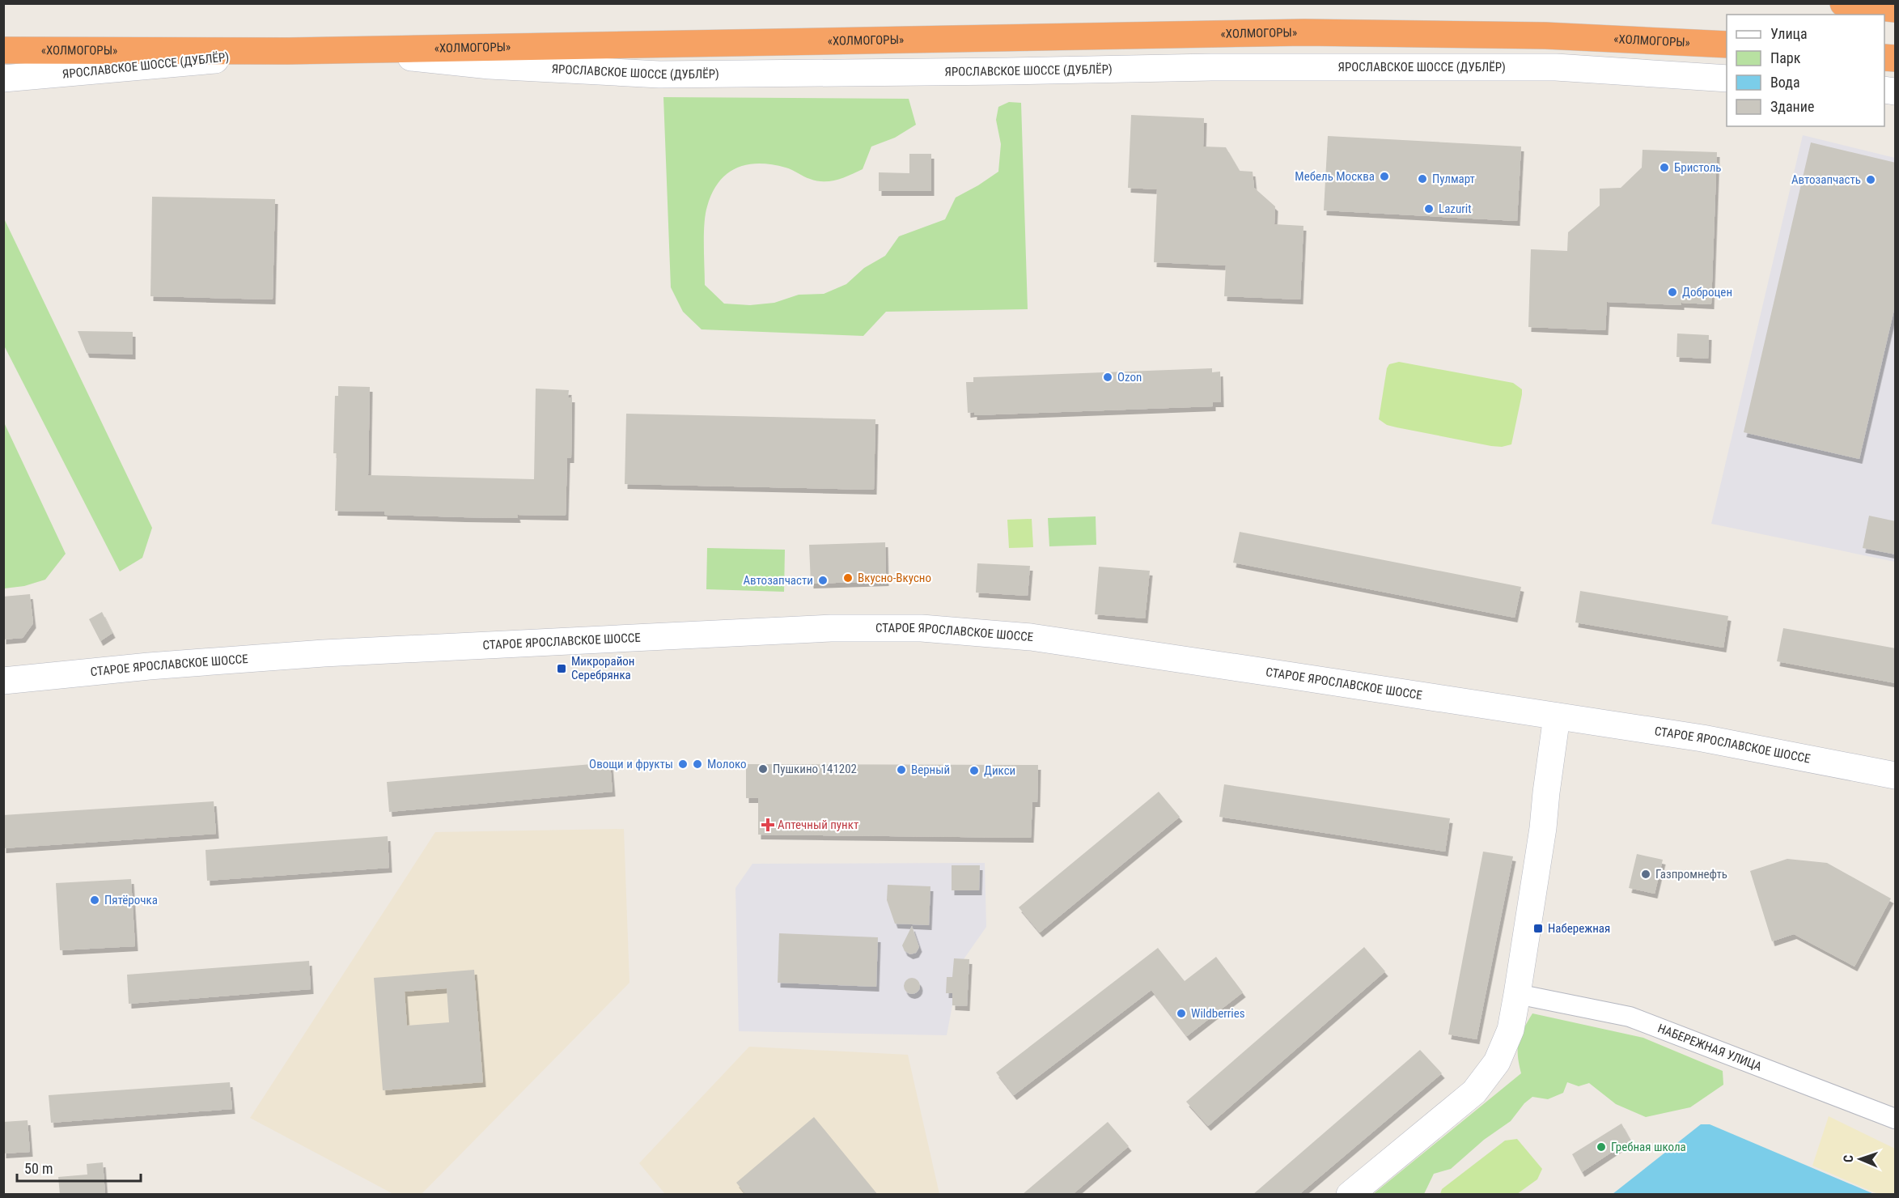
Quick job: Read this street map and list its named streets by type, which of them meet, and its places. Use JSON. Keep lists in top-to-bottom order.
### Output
{
  "streets": {
    "highway": ["«ХОЛМОГОРЫ»"],
    "main road": ["ЯРОСЛАВСКОЕ ШОССЕ (ДУБЛЁР)", "СТАРОЕ ЯРОСЛАВСКОЕ ШОССЕ"],
    "street": ["НАБЕРЕЖНАЯ УЛИЦА"]
  },
  "crossings": [
    ["«ХОЛМОГОРЫ»", "ЯРОСЛАВСКОЕ ШОССЕ (ДУБЛЁР)"]
  ],
  "places": {
    "other": [
      "Бристоль",
      "Мебель Москва",
      "Пулмарт",
      "Автозапчасть",
      "Lazurit",
      "Доброцен",
      "Ozon",
      "Вкусно-Вкусно",
      "Автозапчасти",
      "Овощи и фрукты",
      "Молоко",
      "Пушкино 141202",
      "Верный",
      "Дикси",
      "Газпромнефть",
      "Пятёрочка",
      "Wildberries",
      "Гребная школа"
    ],
    "transit": ["Микрорайон Серебрянка", "Набережная"],
    "health": ["Аптечный пункт"]
  },
  "legend": [
    "Улица",
    "Парк",
    "Вода",
    "Здание"
  ],
  "scale_bar": "50 m",
  "north": "left"
}
